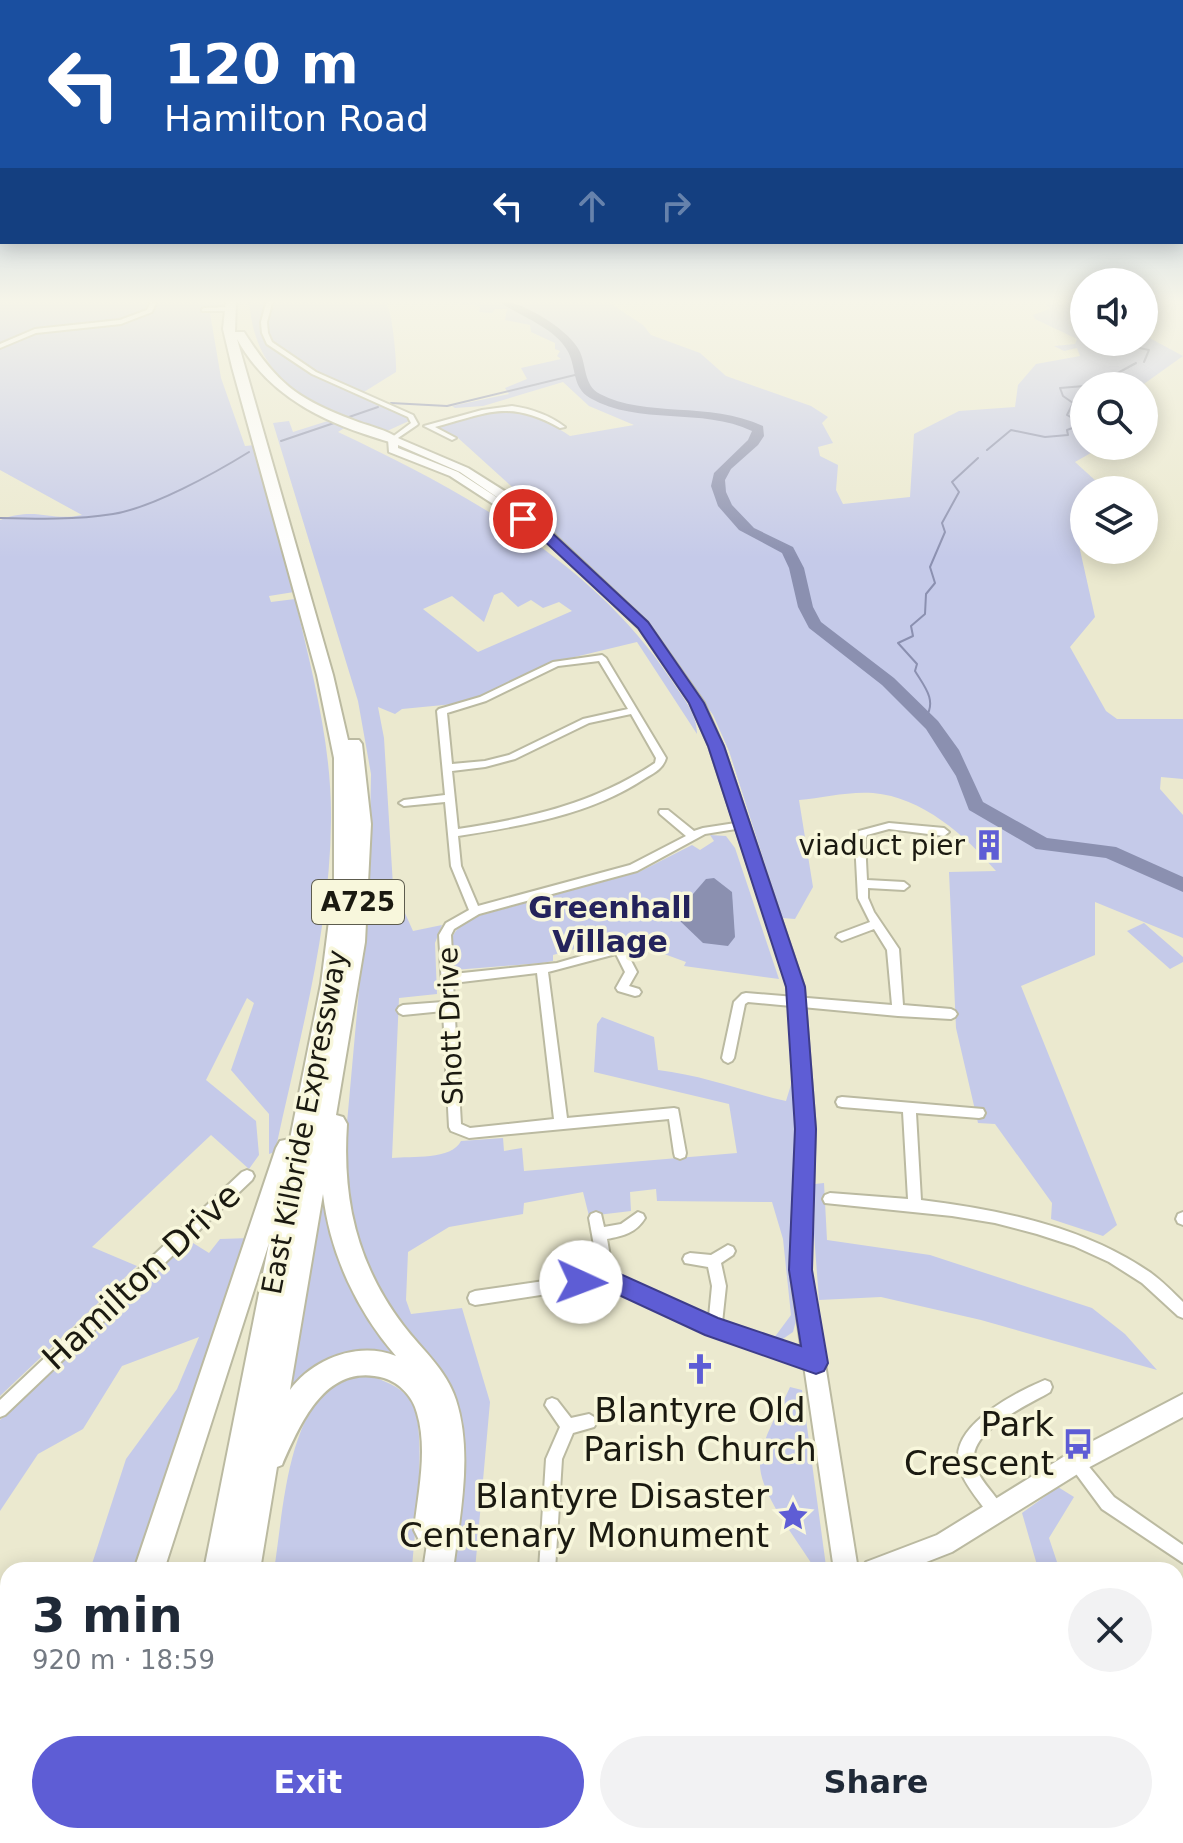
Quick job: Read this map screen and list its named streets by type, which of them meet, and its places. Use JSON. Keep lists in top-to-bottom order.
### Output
{
  "streets": {
    "highway": ["A725", "East Kilbride Expressway"],
    "street": ["Shott Drive", "Hamilton Drive"]
  },
  "crossings": [
    ["A725", "East Kilbride Expressway"]
  ],
  "districts": ["Greenhall Village"],
  "places": {
    "building": ["viaduct pier"],
    "church": ["Blantyre Old Parish Church"],
    "bus stop": ["Park Crescent"],
    "place": ["Blantyre Disaster Centenary Monument"]
  },
  "page": {
    "turn": ["120 m", "Hamilton Road"],
    "heading": ["3 min", "920 m · 18:59"],
    "buttons": ["Exit", "Share"]
  }
}
